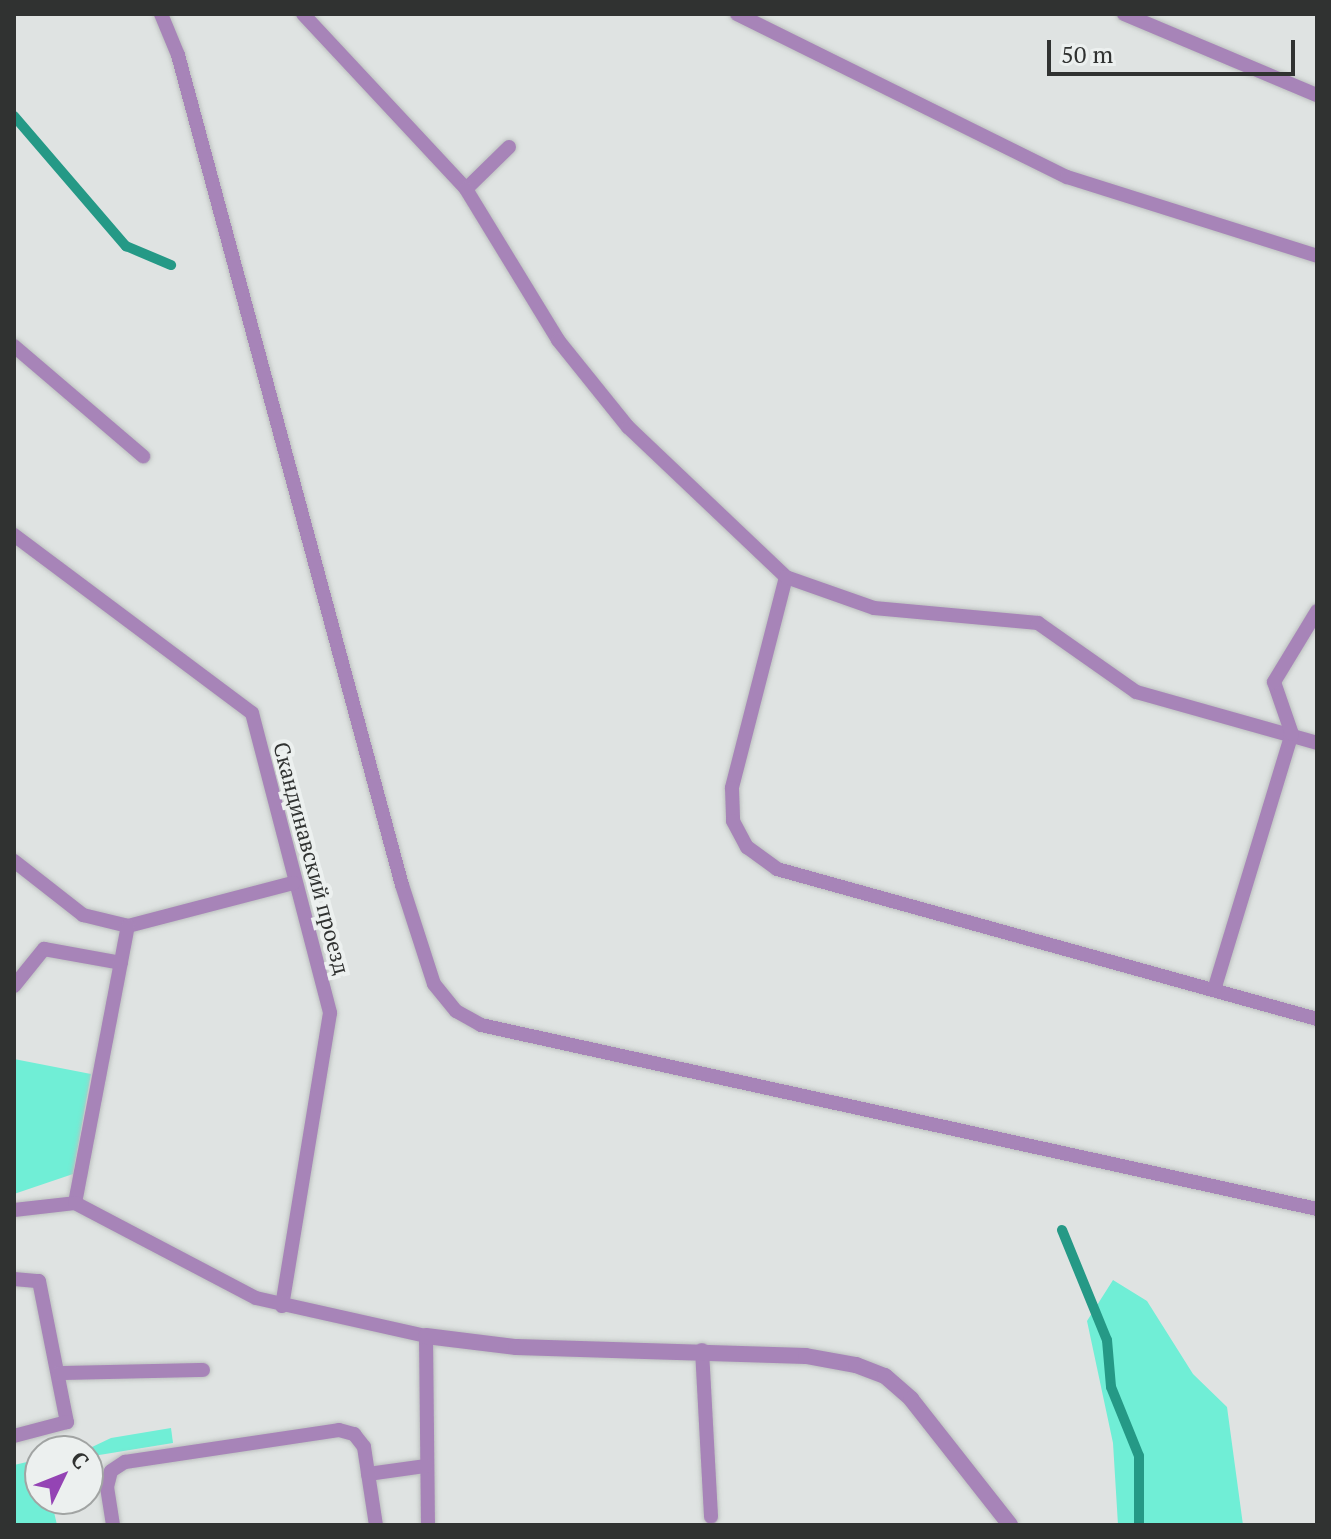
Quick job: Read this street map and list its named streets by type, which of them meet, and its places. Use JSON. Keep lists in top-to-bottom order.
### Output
{
  "streets": {
    "lane": ["Скандинавский проезд"]
  },
  "scale_bar": "50 m",
  "north": "top right"
}
